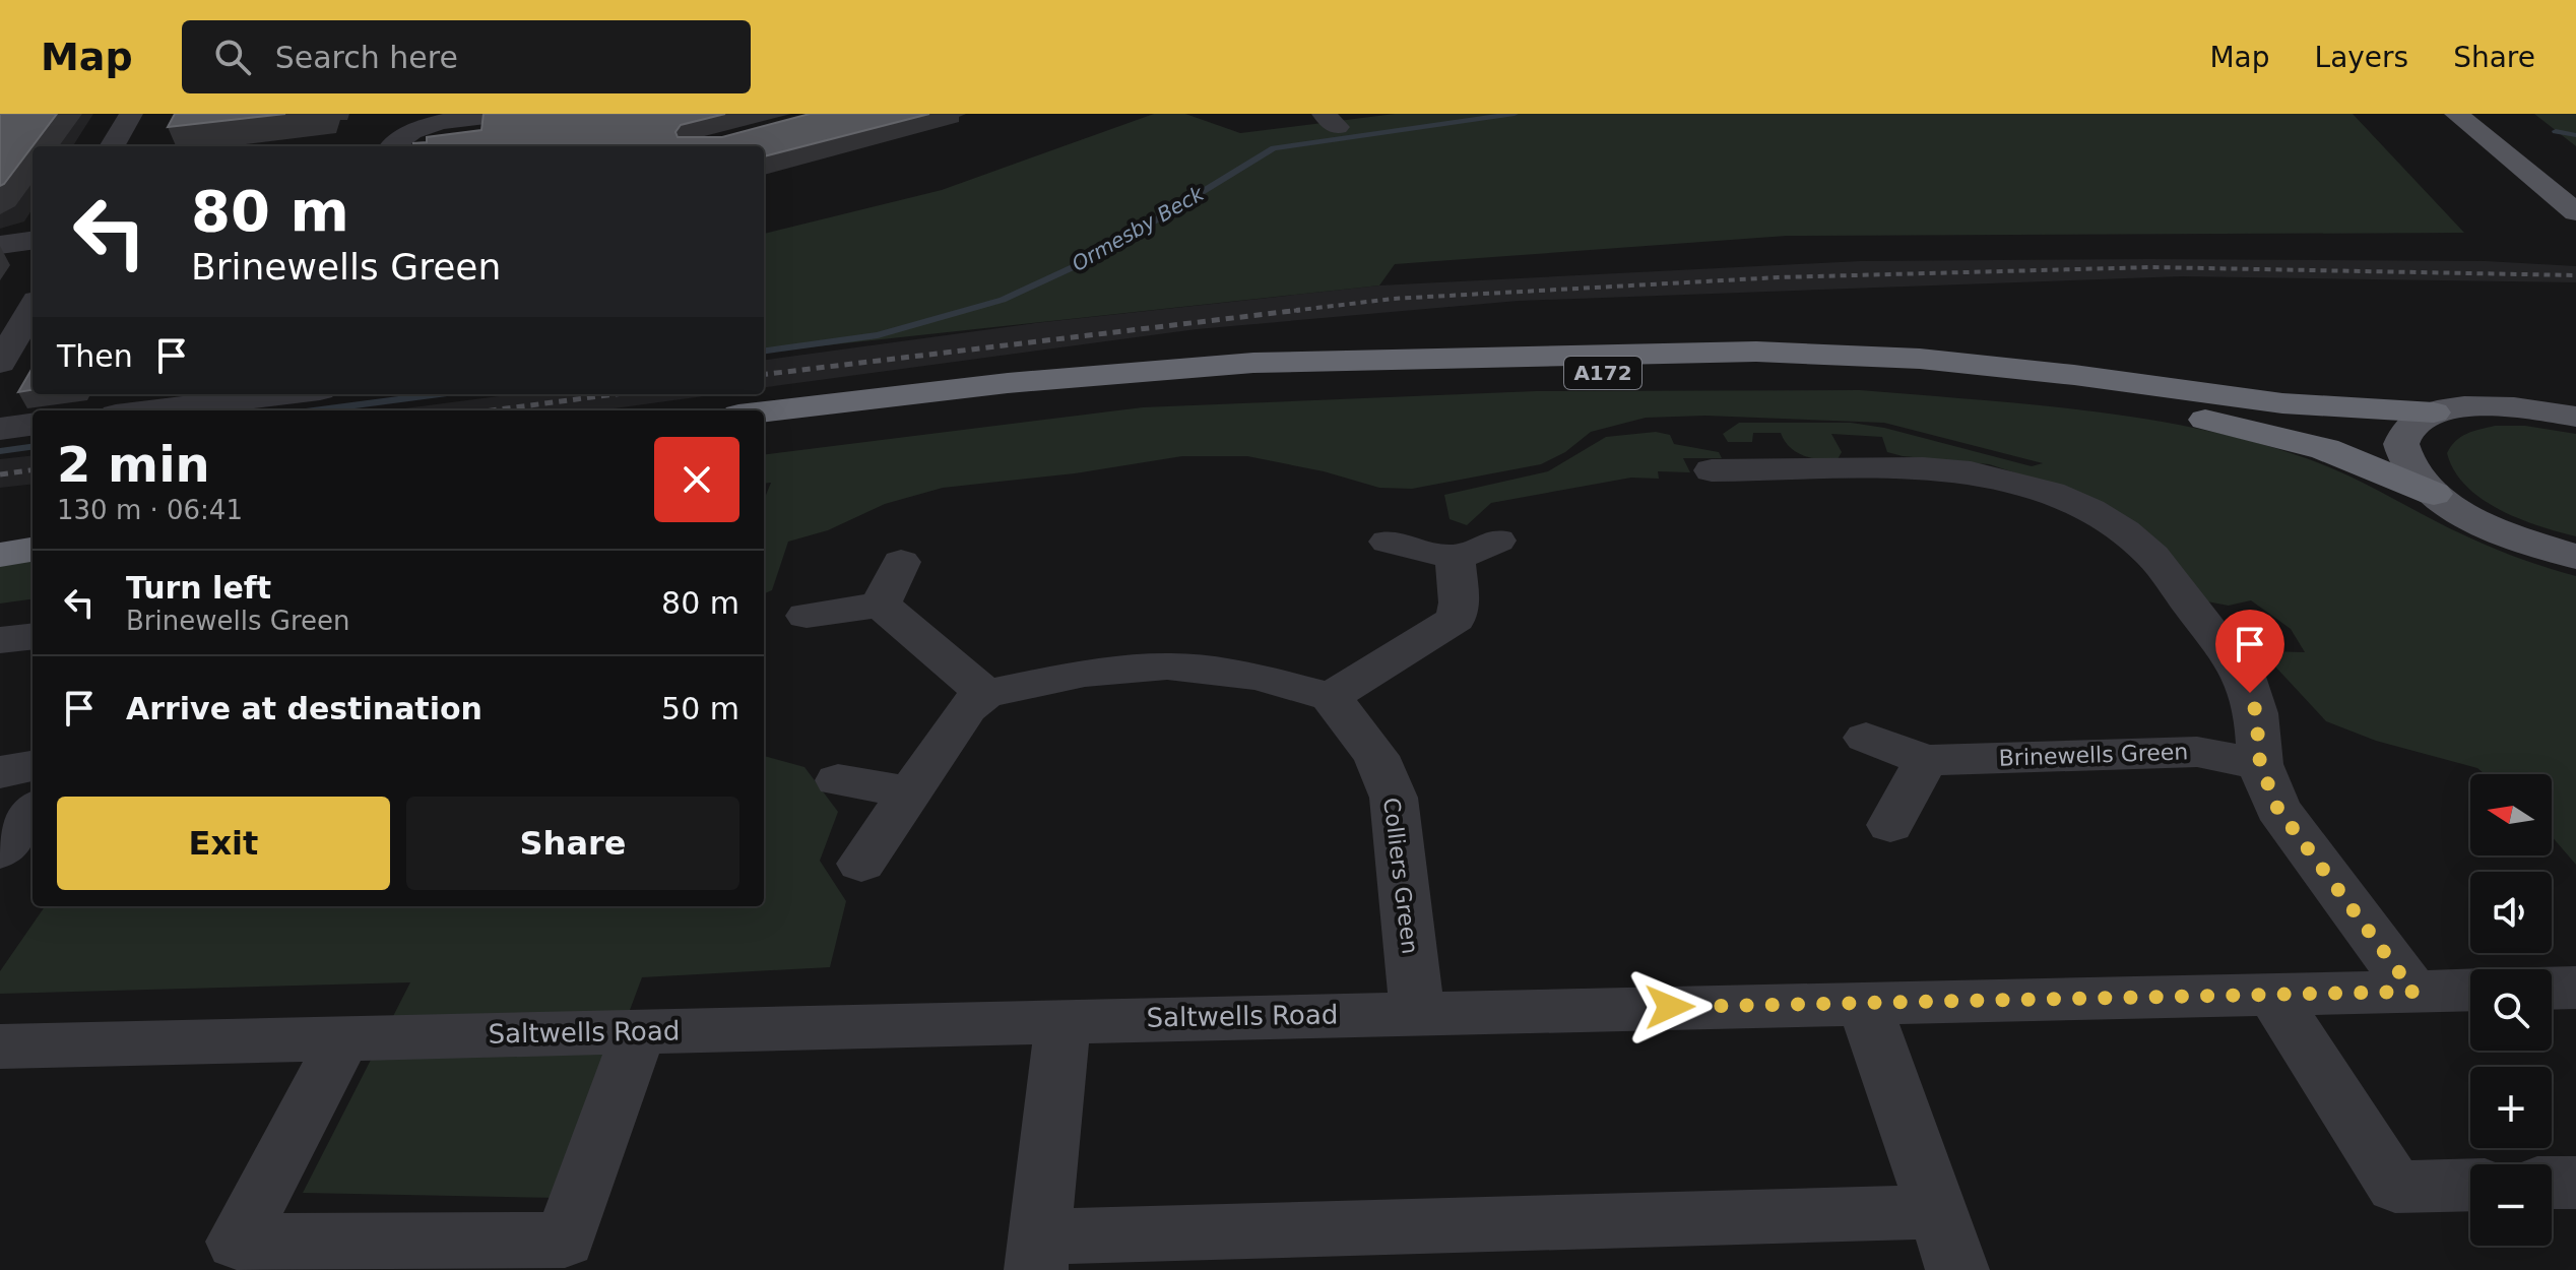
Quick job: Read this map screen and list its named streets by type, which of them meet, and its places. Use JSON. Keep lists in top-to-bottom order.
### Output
{
  "streets": {
    "highway": ["A172"],
    "street": ["Brinewells Green", "Colliers Green", "Saltwells Road"]
  },
  "crossings": [
    ["Colliers Green", "Saltwells Road"]
  ],
  "water": ["Ormesby Beck"],
  "north": "left",
  "page": {
    "header": "Map",
    "search": "Search here",
    "nav": ["Map", "Layers", "Share"],
    "turn": ["80 m", "Brinewells Green"],
    "then": "Then",
    "heading": ["2 min", "130 m · 06:41"],
    "list": [
      {
        "name": "Turn left",
        "note": "Brinewells Green",
        "value": "80 m"
      },
      {
        "name": "Arrive at destination",
        "value": "50 m"
      }
    ],
    "map_buttons": ["+", "−"],
    "buttons": ["Exit", "Share"]
  }
}
